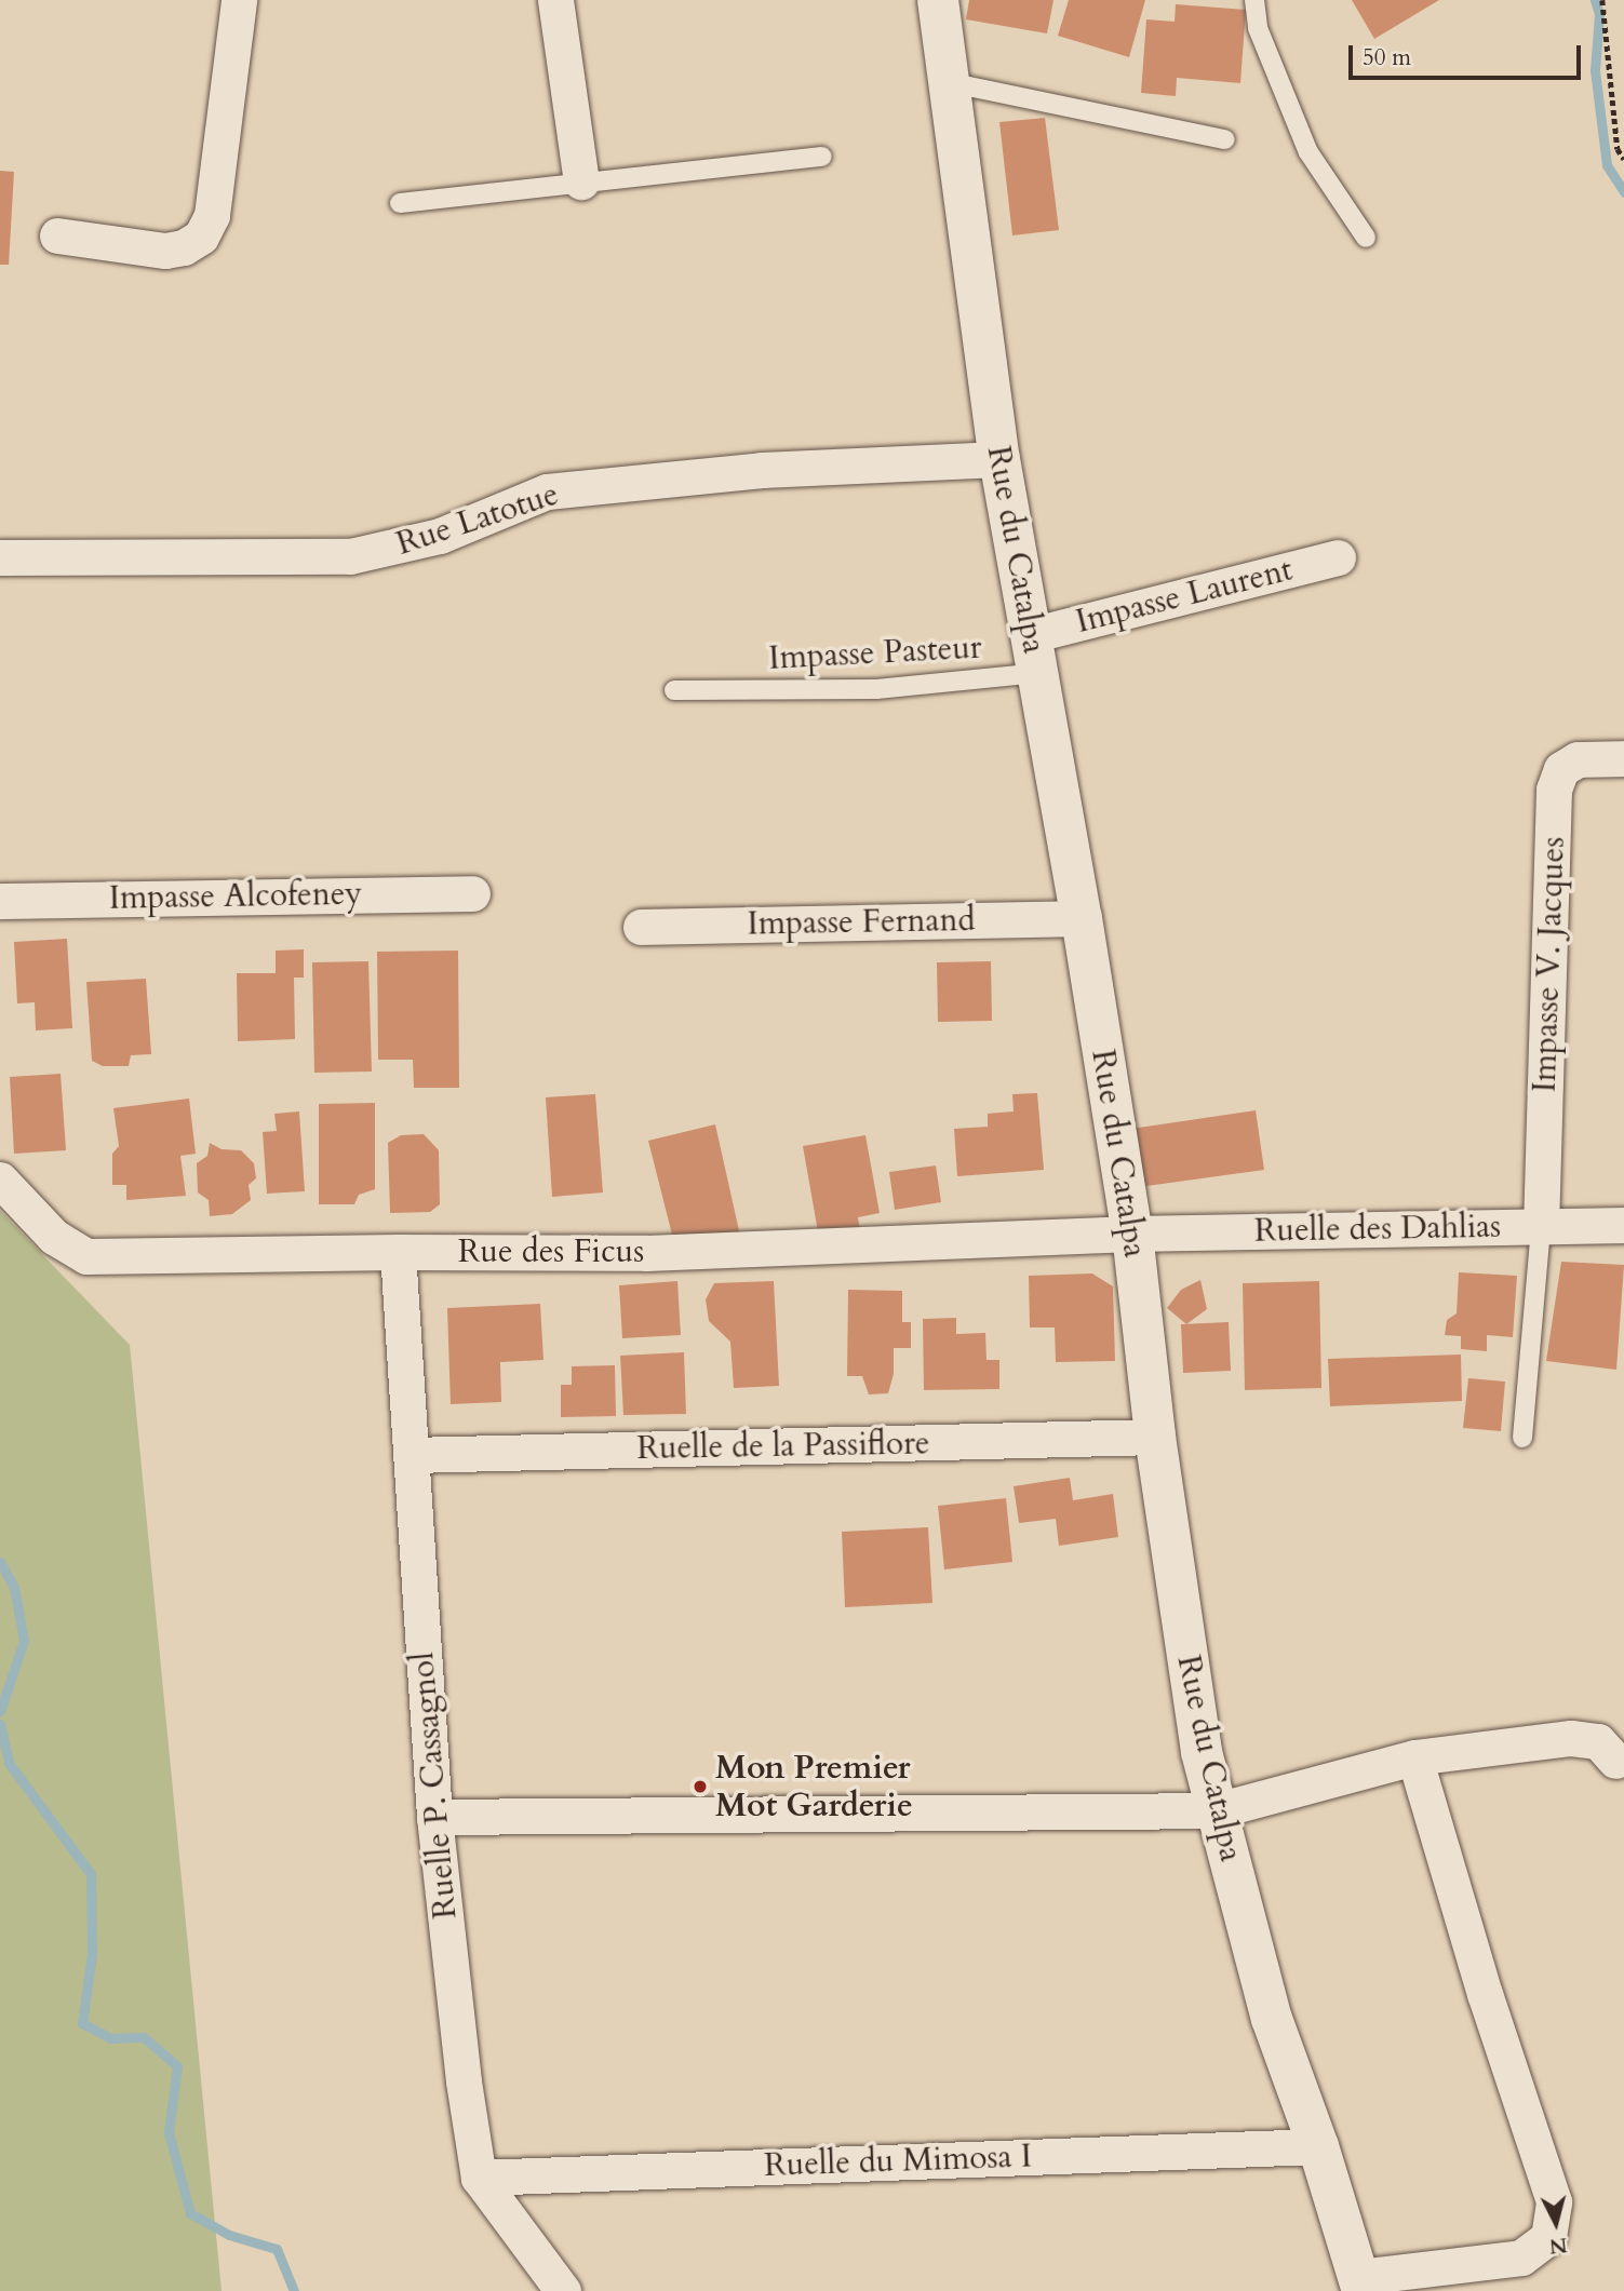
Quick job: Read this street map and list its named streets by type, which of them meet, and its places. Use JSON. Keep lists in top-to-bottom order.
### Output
{
  "streets": {
    "street": [
      "Rue Latotue",
      "Rue du Catalpa",
      "Impasse Laurent",
      "Impasse Alcofeney",
      "Impasse Fernand",
      "Impasse V. Jacques",
      "Ruelle des Dahlias",
      "Rue des Ficus",
      "Ruelle de la Passiflore",
      "Ruelle P. Cassagnol",
      "Ruelle du Mimosa I"
    ],
    "lane": ["Impasse Pasteur"]
  },
  "crossings": [
    ["Rue Latotue", "Rue du Catalpa"],
    ["Rue du Catalpa", "Impasse Laurent"],
    ["Rue du Catalpa", "Impasse Pasteur"],
    ["Rue du Catalpa", "Impasse Fernand"],
    ["Rue du Catalpa", "Ruelle des Dahlias"],
    ["Rue du Catalpa", "Rue des Ficus"],
    ["Rue du Catalpa", "Ruelle de la Passiflore"],
    ["Rue du Catalpa", "Ruelle du Mimosa I"],
    ["Impasse Laurent", "Impasse Pasteur"],
    ["Impasse V. Jacques", "Ruelle des Dahlias"],
    ["Ruelle des Dahlias", "Rue des Ficus"],
    ["Rue des Ficus", "Ruelle P. Cassagnol"],
    ["Ruelle de la Passiflore", "Ruelle P. Cassagnol"],
    ["Ruelle P. Cassagnol", "Ruelle du Mimosa I"]
  ],
  "places": ["Mon Premier Mot Garderie"],
  "scale_bar": "50 m",
  "north": "bottom"
}
